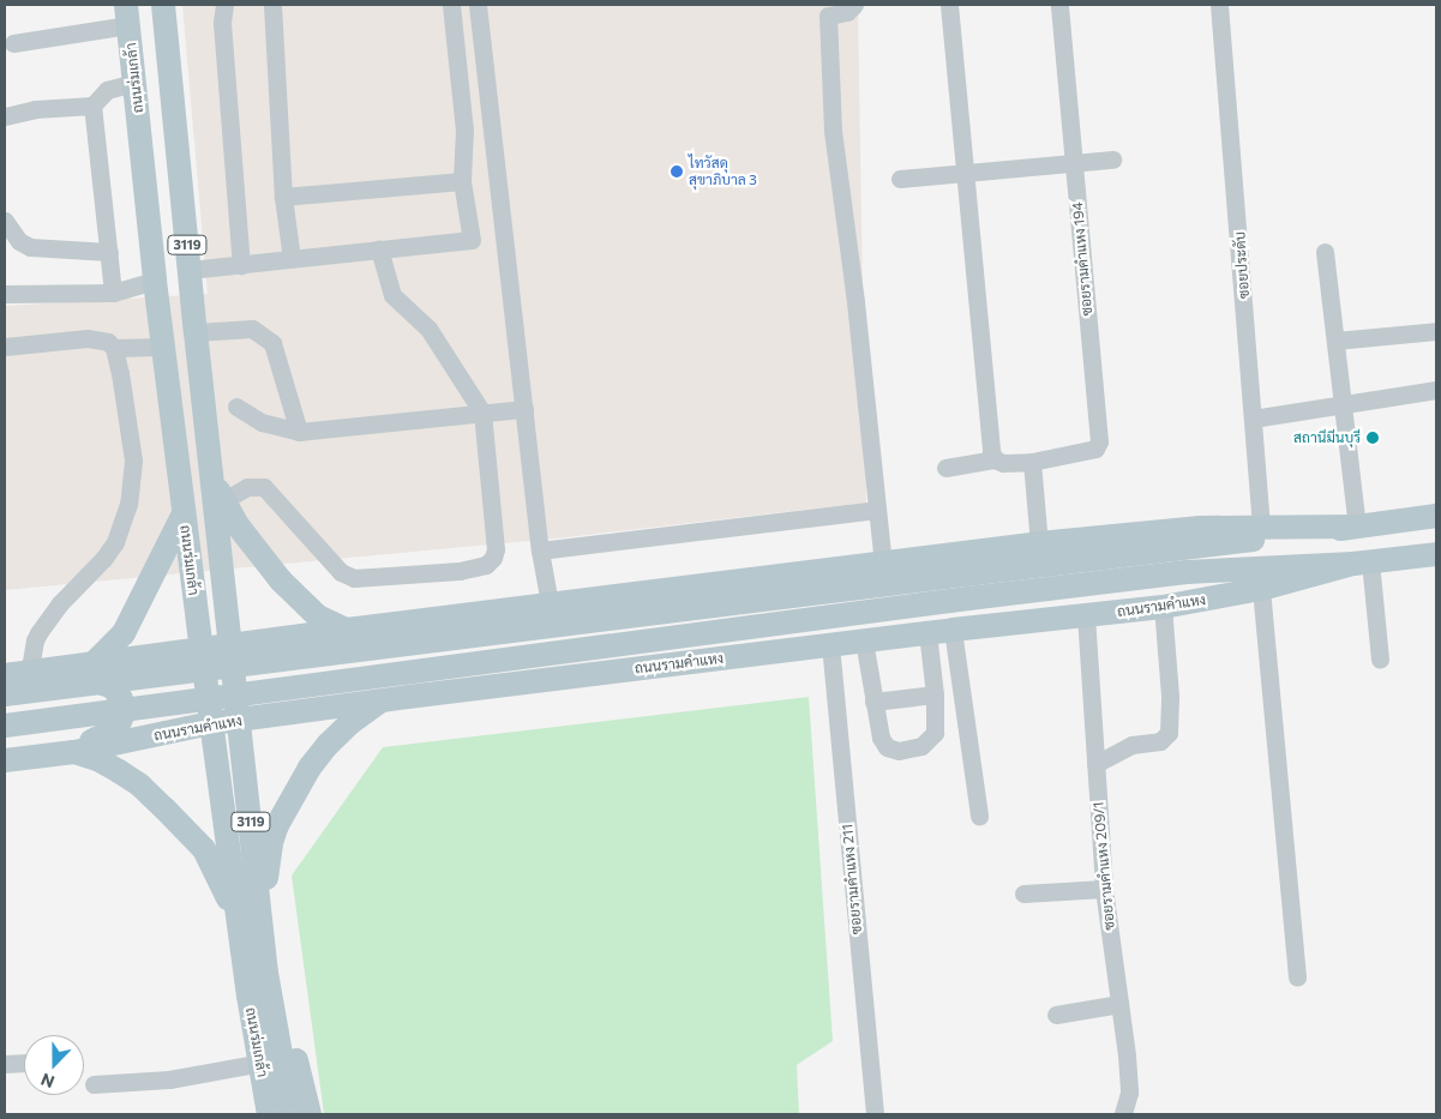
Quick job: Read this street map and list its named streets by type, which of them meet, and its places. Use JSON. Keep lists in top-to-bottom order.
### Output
{
  "streets": {
    "main road": ["ถนนร่มเกล้า", "3119", "ถนนรามคำแหง"],
    "street": [
      "ซอยรามคำแหง 194",
      "ซอยประดับ",
      "ซอยรามคำแหง 209/1",
      "ซอยรามคำแหง 211"
    ]
  },
  "crossings": [
    ["ถนนร่มเกล้า", "ถนนรามคำแหง"],
    ["ถนนรามคำแหง", "ซอยรามคำแหง 209/1"],
    ["ถนนรามคำแหง", "ซอยรามคำแหง 211"]
  ],
  "places": ["ไทวัสดุ สุขาภิบาล 3", "สถานีมีนบุรี"],
  "north": "bottom"
}
